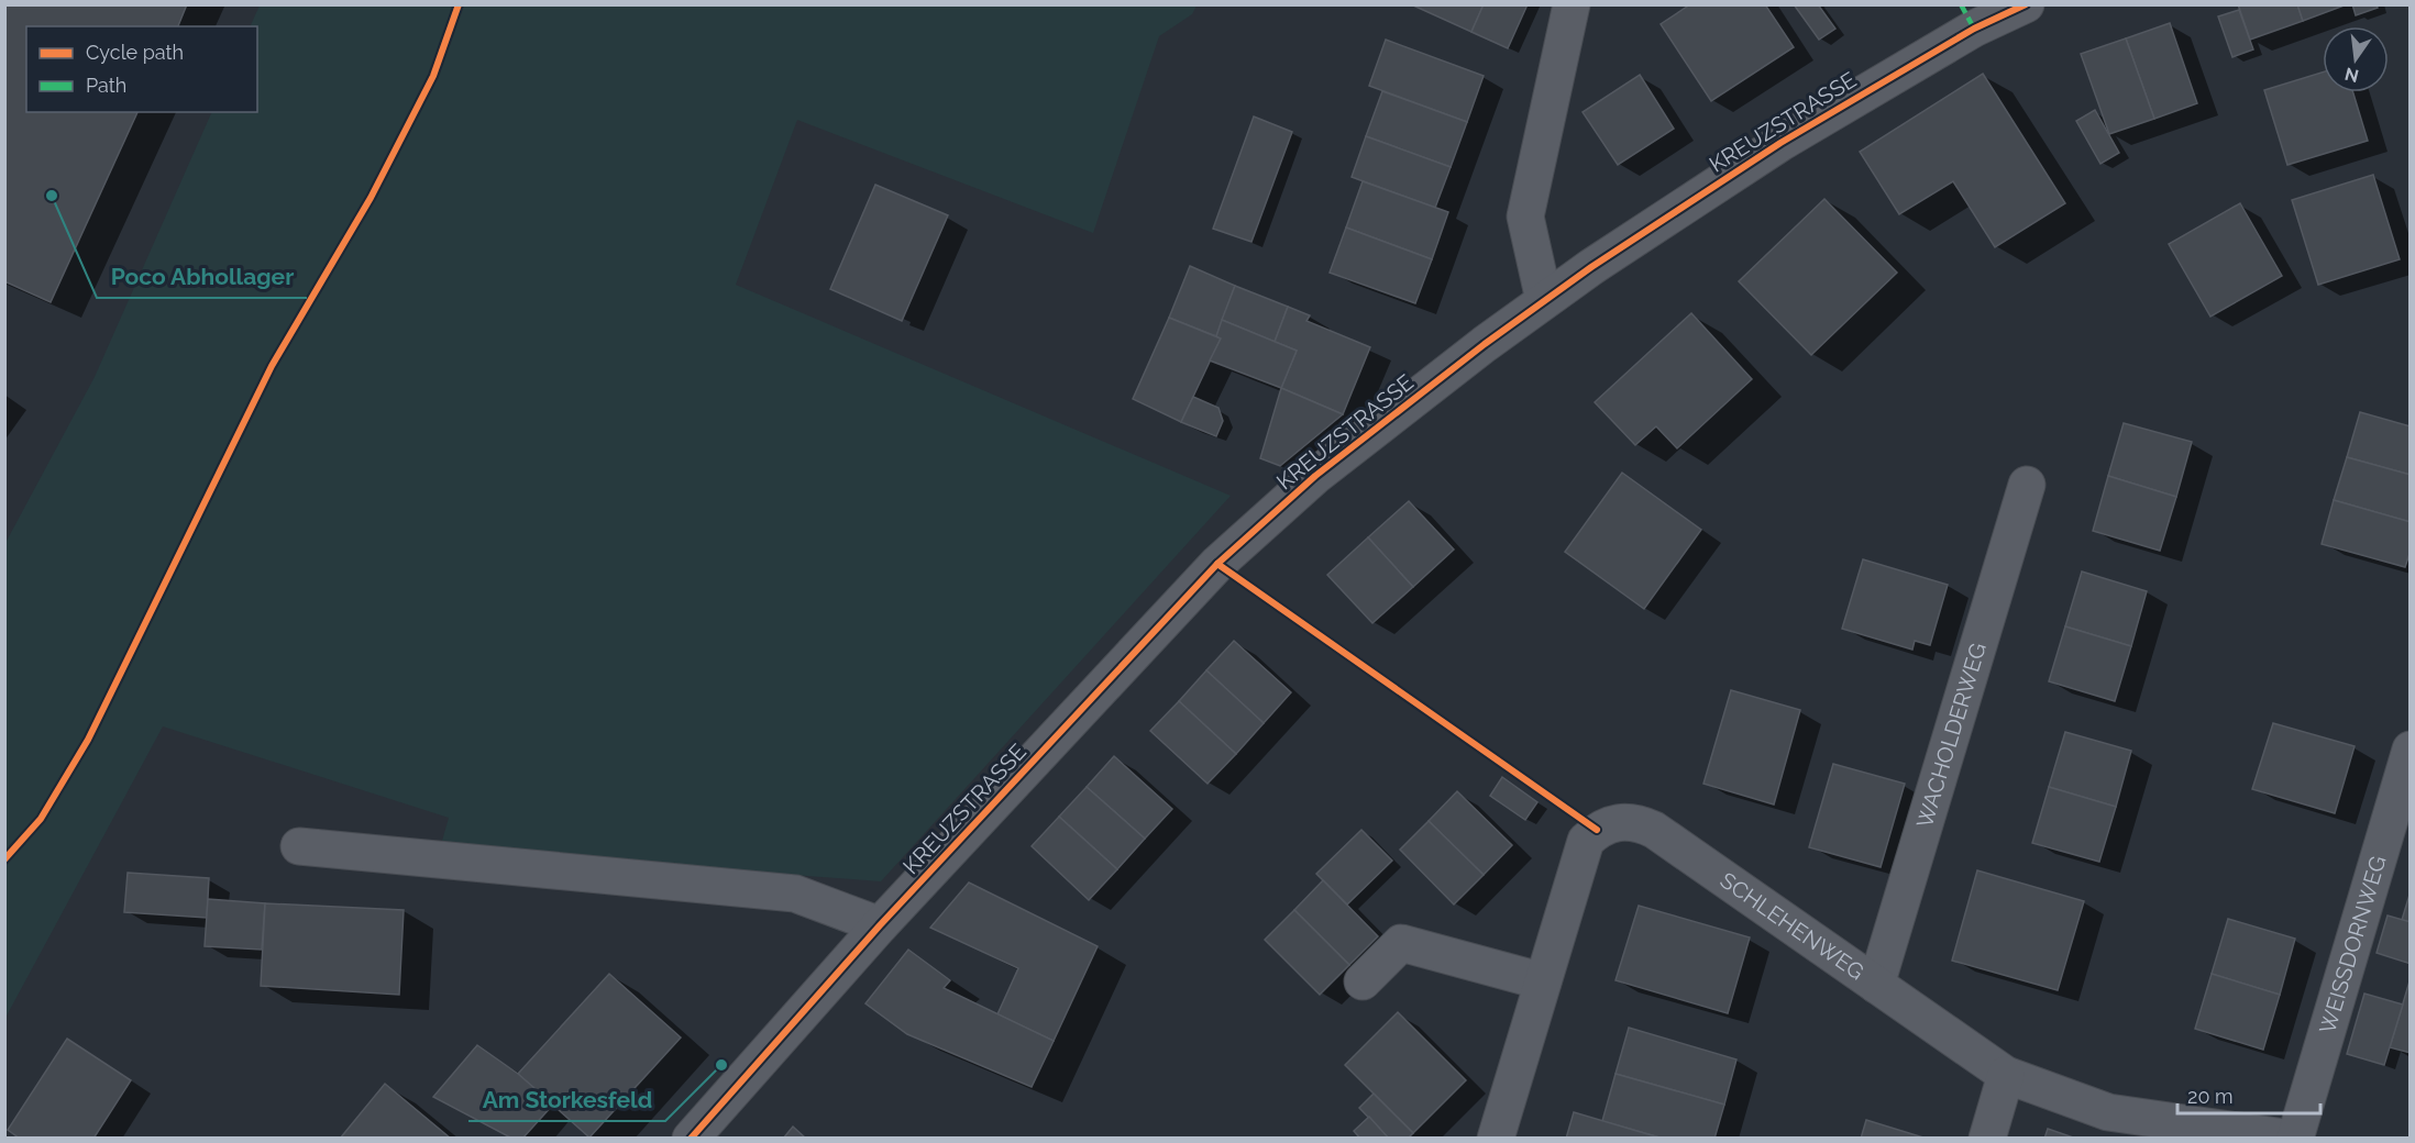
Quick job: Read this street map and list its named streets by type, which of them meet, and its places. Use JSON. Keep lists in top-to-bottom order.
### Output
{
  "streets": {
    "street": [
      "KREUZSTRASSE",
      "WACHOLDERWEG",
      "SCHLEHENWEG",
      "WEISSDORNWEG"
    ]
  },
  "crossings": [
    ["WACHOLDERWEG", "SCHLEHENWEG"],
    ["SCHLEHENWEG", "WEISSDORNWEG"]
  ],
  "places": ["Poco Abhollager", "Am Storkesfeld"],
  "legend": ["Cycle path", "Path"],
  "scale_bar": "20 m",
  "north": "bottom"
}
